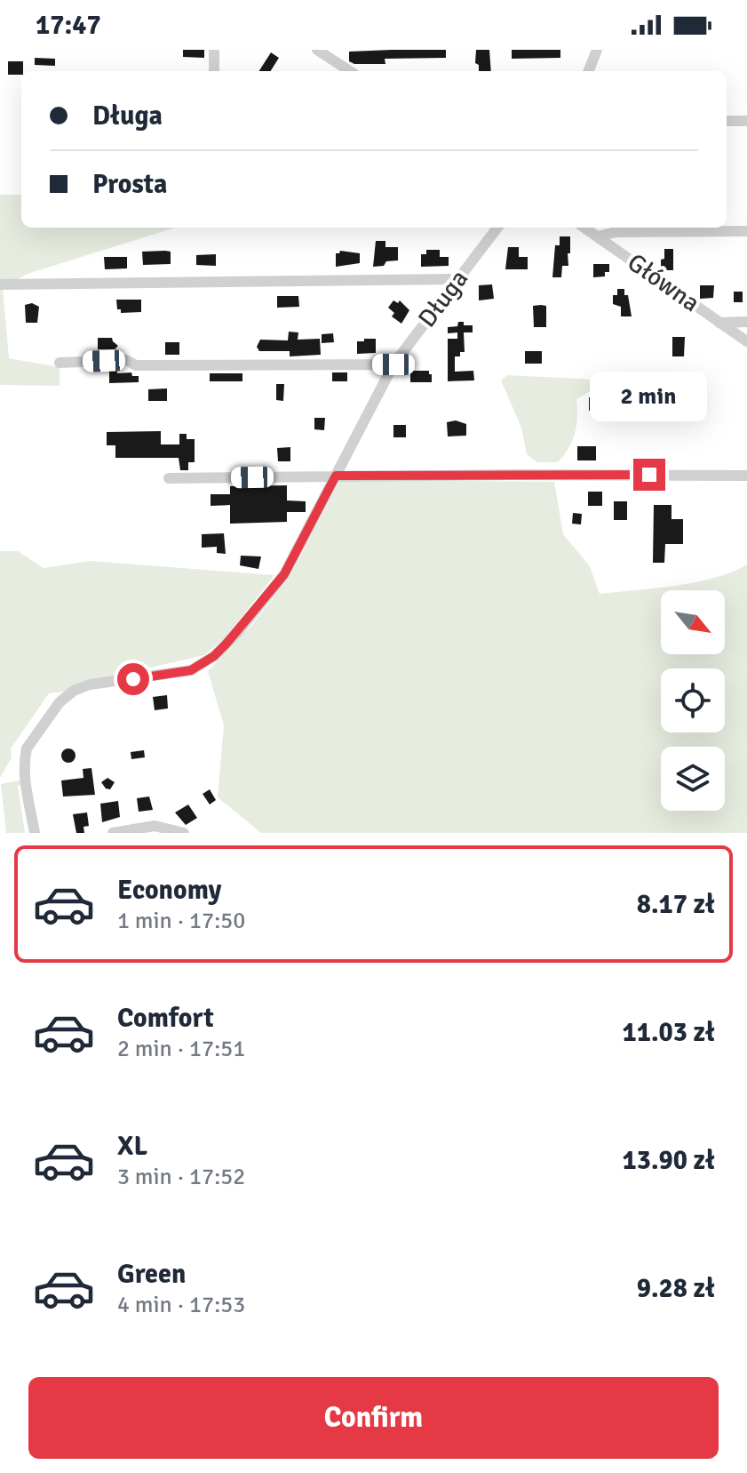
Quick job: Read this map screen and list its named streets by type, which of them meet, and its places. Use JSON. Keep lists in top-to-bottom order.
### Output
{
  "streets": {
    "street": ["Główna", "Długa"]
  },
  "north": "bottom right",
  "page": {
    "status": "17:47",
    "banner": ["Długa", "Prosta"],
    "bubble": "2 min",
    "list": [
      {
        "name": "Economy",
        "note": "1 min · 17:50",
        "value": "8.17 zł"
      },
      {
        "name": "Comfort",
        "note": "2 min · 17:51",
        "value": "11.03 zł"
      },
      {
        "name": "XL",
        "note": "3 min · 17:52",
        "value": "13.90 zł"
      },
      {
        "name": "Green",
        "note": "4 min · 17:53",
        "value": "9.28 zł"
      }
    ],
    "buttons": "Confirm"
  }
}
